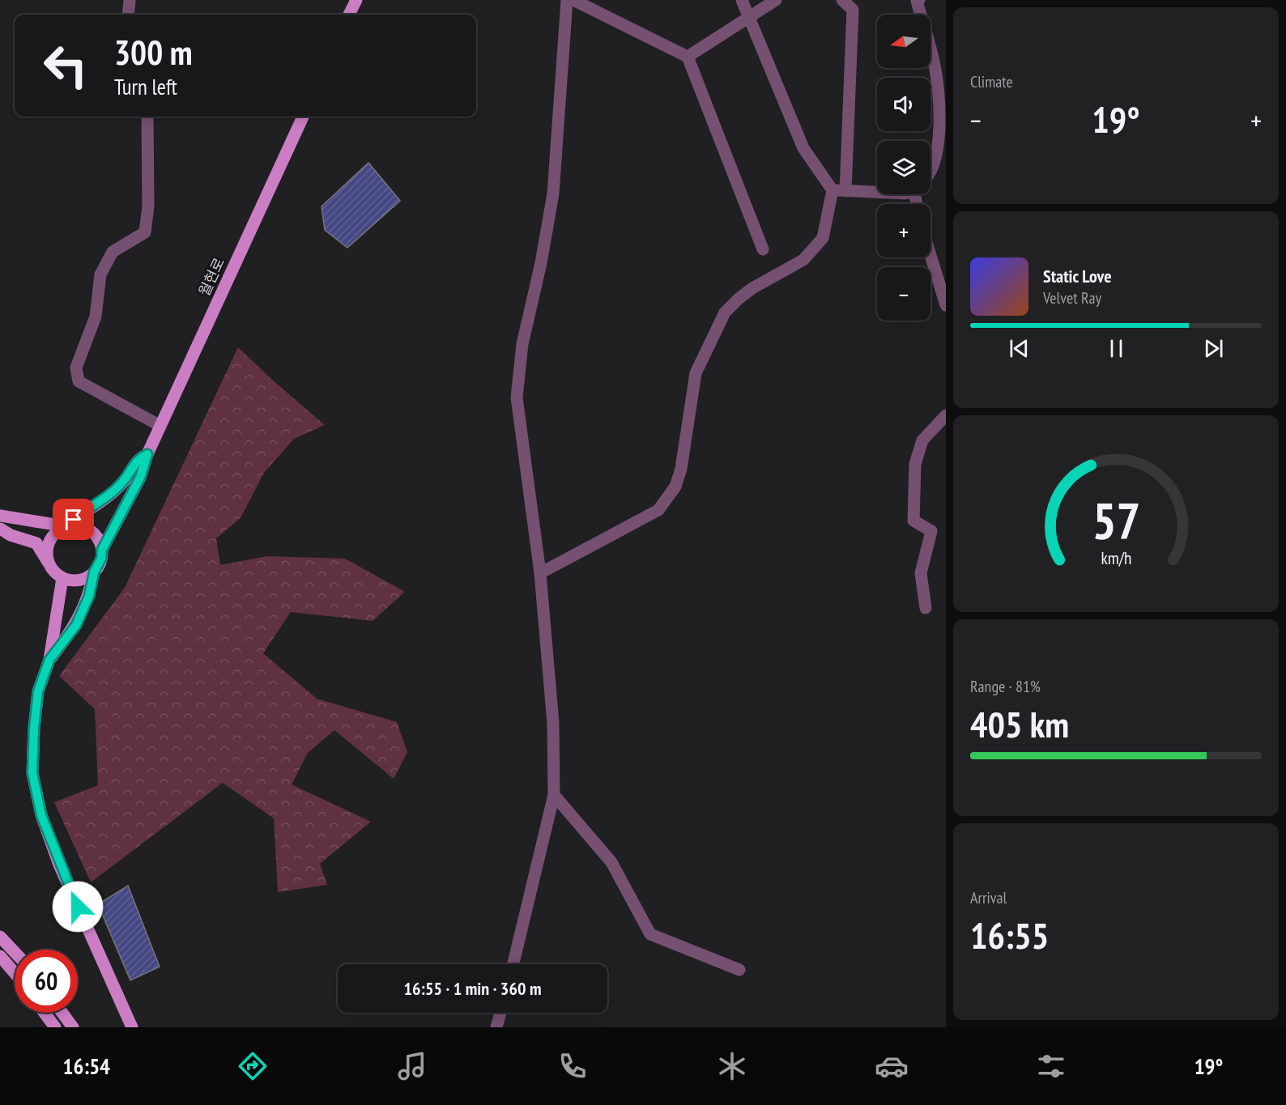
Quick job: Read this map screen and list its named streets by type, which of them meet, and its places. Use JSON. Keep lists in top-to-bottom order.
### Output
{
  "streets": {
    "main road": ["월현로"]
  },
  "north": "left",
  "page": {
    "tile": [
      "Climate",
      ["Range · 81%", "405 km"],
      ["Arrival", "16:55"]
    ],
    "map_buttons": ["+", "−"],
    "turn": ["300 m", "Turn left"],
    "heat": ["−", "19°", "+"],
    "song": ["Static Love", "Velvet Ray"],
    "limit": "60",
    "trip": "16:55 · 1 min · 360 m",
    "tabs": ["16:54", "19°"],
    "gauge": ["57", "km/h"]
  }
}
